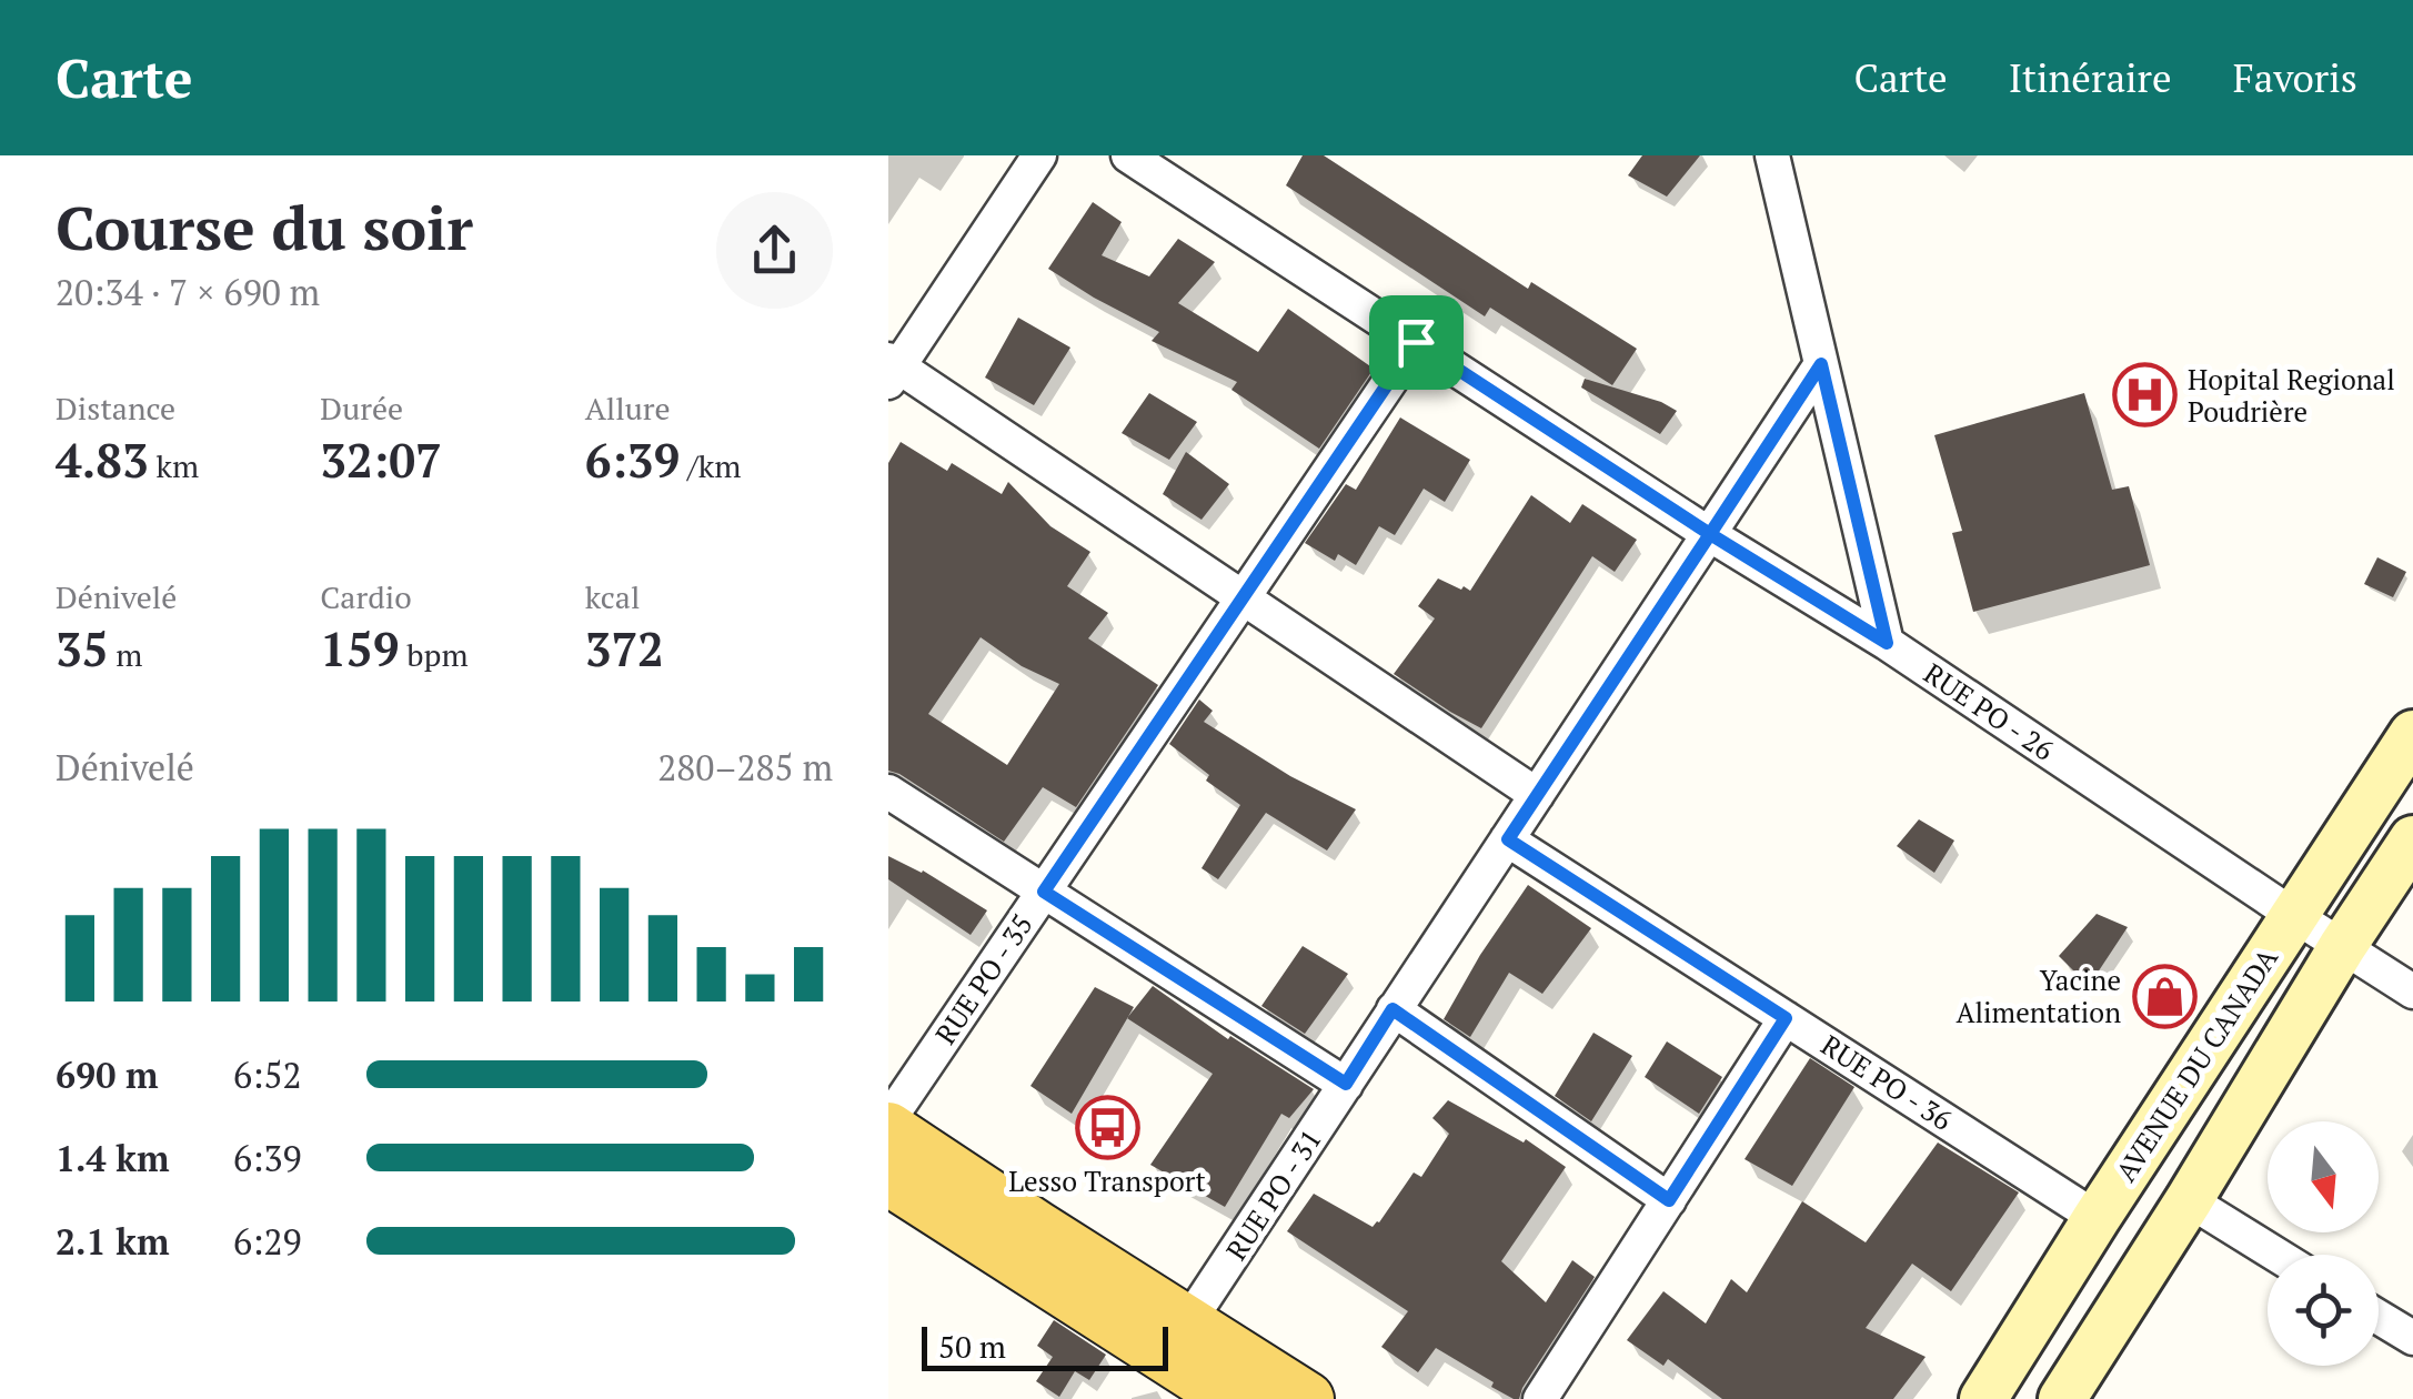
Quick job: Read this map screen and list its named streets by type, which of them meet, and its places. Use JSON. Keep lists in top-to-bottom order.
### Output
{
  "streets": {
    "street": [
      "RUE PO - 26",
      "RUE PO - 35",
      "AVENUE DU CANADA",
      "RUE PO - 36",
      "RUE PO - 31"
    ]
  },
  "crossings": [
    ["RUE PO - 26", "RUE PO - 35"],
    ["RUE PO - 26", "AVENUE DU CANADA"],
    ["RUE PO - 26", "RUE PO - 31"],
    ["AVENUE DU CANADA", "RUE PO - 36"],
    ["RUE PO - 36", "RUE PO - 31"]
  ],
  "places": {
    "hospital": ["Hopital Regional Poudrière"],
    "shop": ["Yacine Alimentation"],
    "bus stop": ["Lesso Transport"]
  },
  "scale_bar": "50 m",
  "north": "bottom",
  "page": {
    "header": "Carte",
    "nav": ["Carte", "Itinéraire", "Favoris"],
    "heading": ["Course du soir", "20:34 · 7 × 690 m"],
    "stats": [
      ["Distance", "4.83 km"],
      ["Durée", "32:07"],
      ["Allure", "6:39 /km"],
      ["Dénivelé", "35 m"],
      ["Cardio", "159 bpm"],
      ["kcal", "372"]
    ],
    "chart": ["Dénivelé", "280–285 m"],
    "list": [
      {
        "name": "690 m",
        "note": "6:52"
      },
      {
        "name": "1.4 km",
        "note": "6:39"
      },
      {
        "name": "2.1 km",
        "note": "6:29"
      }
    ],
    "scale": "50 m"
  }
}
